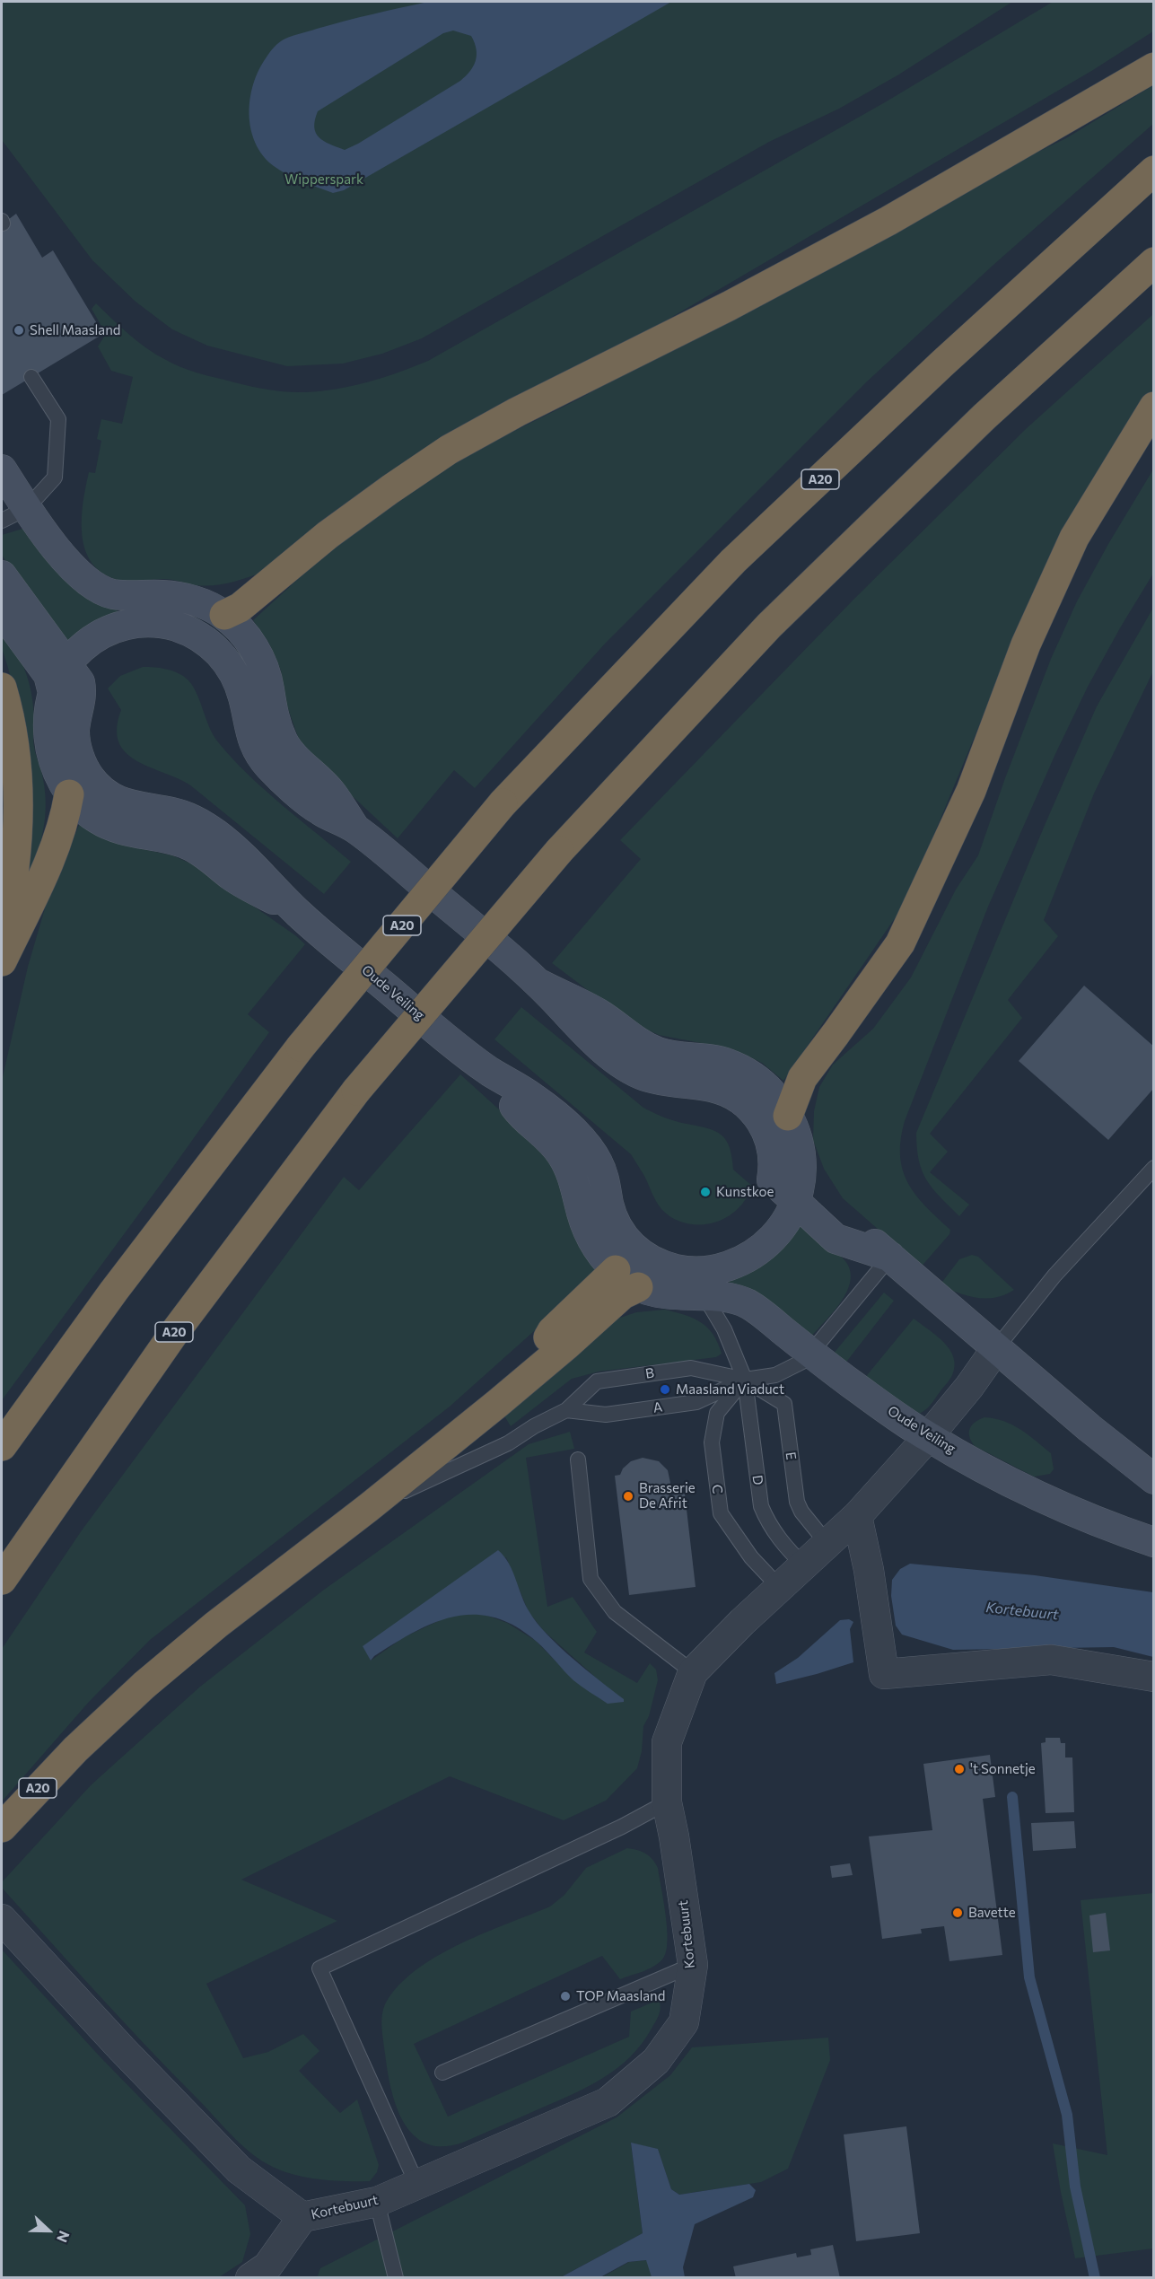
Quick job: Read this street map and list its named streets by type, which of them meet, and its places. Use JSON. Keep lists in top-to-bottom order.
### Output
{
  "streets": {
    "highway": ["A20"],
    "main road": ["Oude Veiling"],
    "street": ["Kortebuurt"],
    "lane": [
      "B",
      "A",
      "E",
      "D",
      "C"
    ]
  },
  "crossings": [
    ["A20", "Oude Veiling"],
    ["A20", "B"],
    ["Oude Veiling", "D"],
    ["Oude Veiling", "Kortebuurt"],
    ["B", "A"],
    ["B", "E"],
    ["B", "D"],
    ["B", "C"],
    ["A", "E"],
    ["A", "D"],
    ["A", "C"],
    ["E", "D"],
    ["E", "C"],
    ["E", "Kortebuurt"],
    ["D", "C"],
    ["D", "Kortebuurt"],
    ["C", "Kortebuurt"]
  ],
  "water": ["Kortebuurt"],
  "parks": ["Wipperspark"],
  "places": [
    "Shell Maasland",
    "Kunstkoe",
    "Maasland Viaduct",
    "Brasserie De Afrit",
    "'t Sonnetje",
    "Bavette",
    "TOP Maasland"
  ],
  "north": "right"
}
